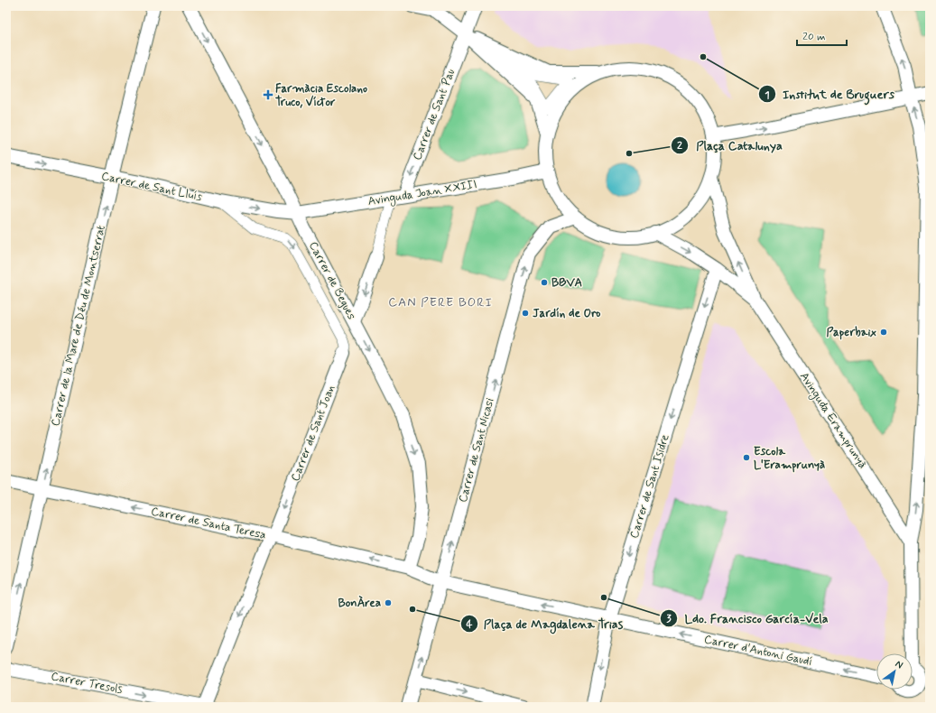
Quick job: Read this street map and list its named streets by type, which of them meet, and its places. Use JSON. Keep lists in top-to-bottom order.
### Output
{
  "streets": {
    "street": [
      "Carrer de Sant Pau",
      "Carrer de Sant Lluís",
      "Avinguda Joan XXIII",
      "Carrer de Begues",
      "Carrer de la Mare de Déu de Montserrat",
      "Avinguda Eramprunyà",
      "Carrer de Sant Joan",
      "Carrer de Sant Nicasi",
      "Carrer de Sant Isidre",
      "Carrer de Santa Teresa",
      "Carrer d'Antoni Gaudí",
      "Carrer Tresols"
    ]
  },
  "crossings": [
    ["Carrer de Sant Pau", "Avinguda Joan XXIII"],
    ["Carrer de Sant Lluís", "Avinguda Joan XXIII"],
    ["Carrer de Sant Lluís", "Carrer de Begues"],
    ["Carrer de Sant Lluís", "Carrer de la Mare de Déu de Montserrat"],
    ["Carrer de Sant Lluís", "Carrer de Sant Joan"],
    ["Avinguda Joan XXIII", "Carrer de Begues"],
    ["Carrer de Begues", "Carrer de Santa Teresa"],
    ["Carrer de la Mare de Déu de Montserrat", "Carrer de Santa Teresa"],
    ["Carrer de Sant Joan", "Carrer de Santa Teresa"],
    ["Carrer de Sant Joan", "Carrer Tresols"],
    ["Carrer de Sant Nicasi", "Carrer de Santa Teresa"],
    ["Carrer de Sant Nicasi", "Carrer d'Antoni Gaudí"],
    ["Carrer de Sant Isidre", "Carrer d'Antoni Gaudí"],
    ["Carrer de Santa Teresa", "Carrer d'Antoni Gaudí"]
  ],
  "one_way": [
    "Carrer de Sant Pau",
    "Carrer de Sant Lluís",
    "Carrer de Begues",
    "Carrer de la Mare de Déu de Montserrat",
    "Carrer de Sant Joan",
    "Carrer de Sant Nicasi",
    "Carrer de Sant Isidre",
    "Carrer de Santa Teresa",
    "Carrer d'Antoni Gaudí",
    "Carrer Tresols"
  ],
  "districts": ["CAN PERE BORI"],
  "places": {
    "other": [
      "Institut de Bruguers",
      "Plaça Catalunya",
      "BBVA",
      "Jardín de Oro",
      "Paperbaix",
      "Escola L'Eramprunyà",
      "Ldo. Francisco García-Vela",
      "BonÀrea",
      "Plaça de Magdalena Trias"
    ],
    "health": ["Farmàcia Escolano Truco, Víctor"]
  },
  "scale_bar": "20 m",
  "north": "top right"
}
